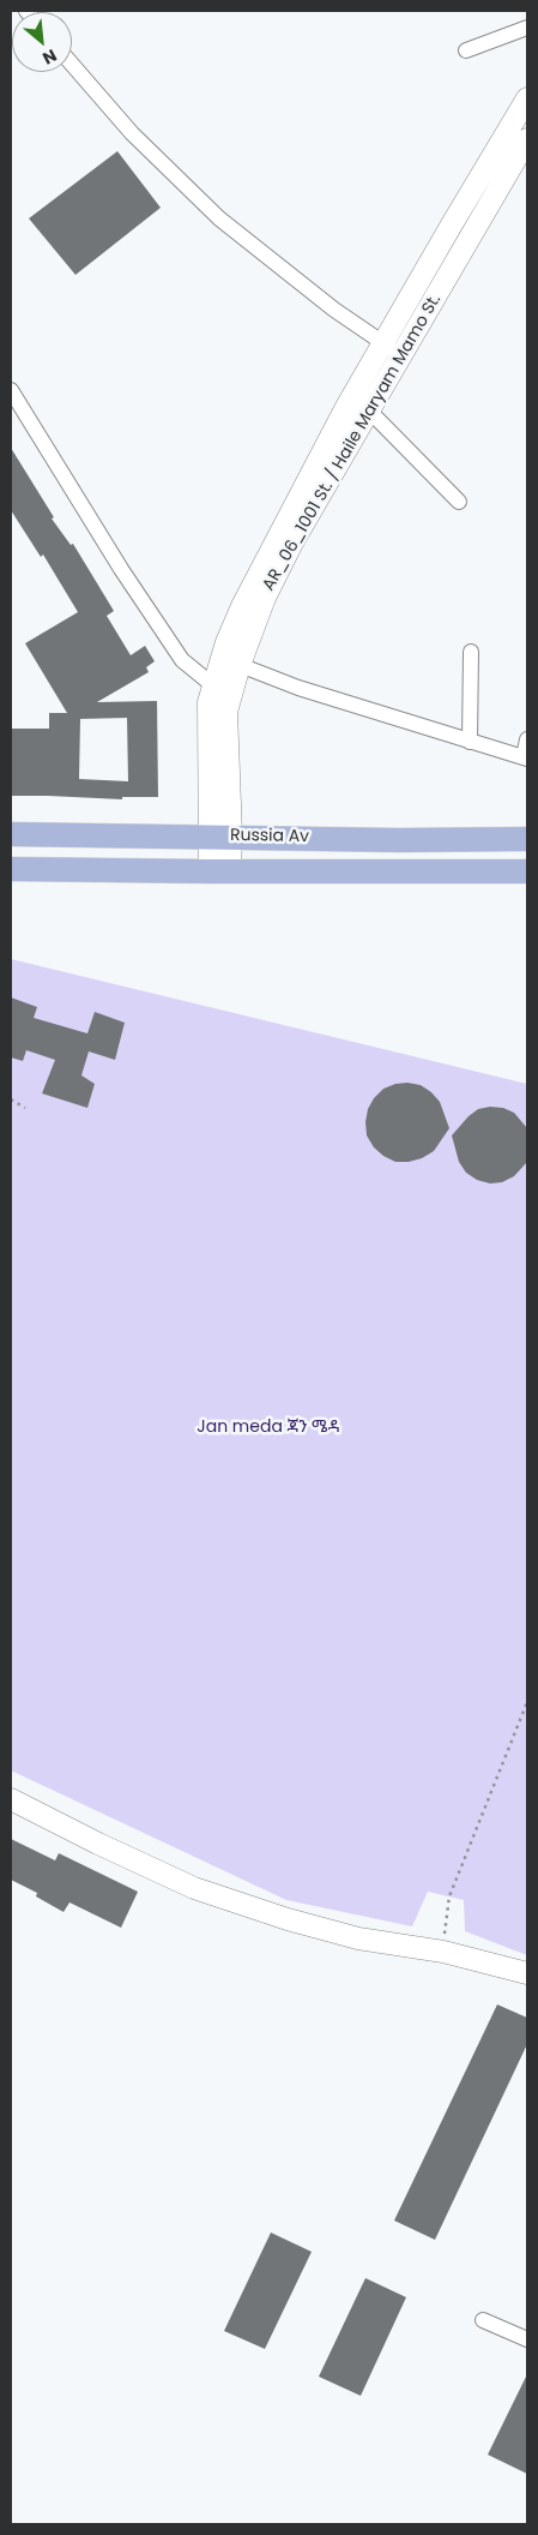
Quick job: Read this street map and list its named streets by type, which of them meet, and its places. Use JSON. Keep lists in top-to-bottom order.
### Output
{
  "streets": {
    "main road": ["AR_06_1001 St. / Haile Maryam Mamo St.", "Russia Av"]
  },
  "crossings": [
    ["AR_06_1001 St. / Haile Maryam Mamo St.", "Russia Av"]
  ],
  "parks": ["Jan meda ጃን ሜዳ"],
  "north": "bottom right"
}
